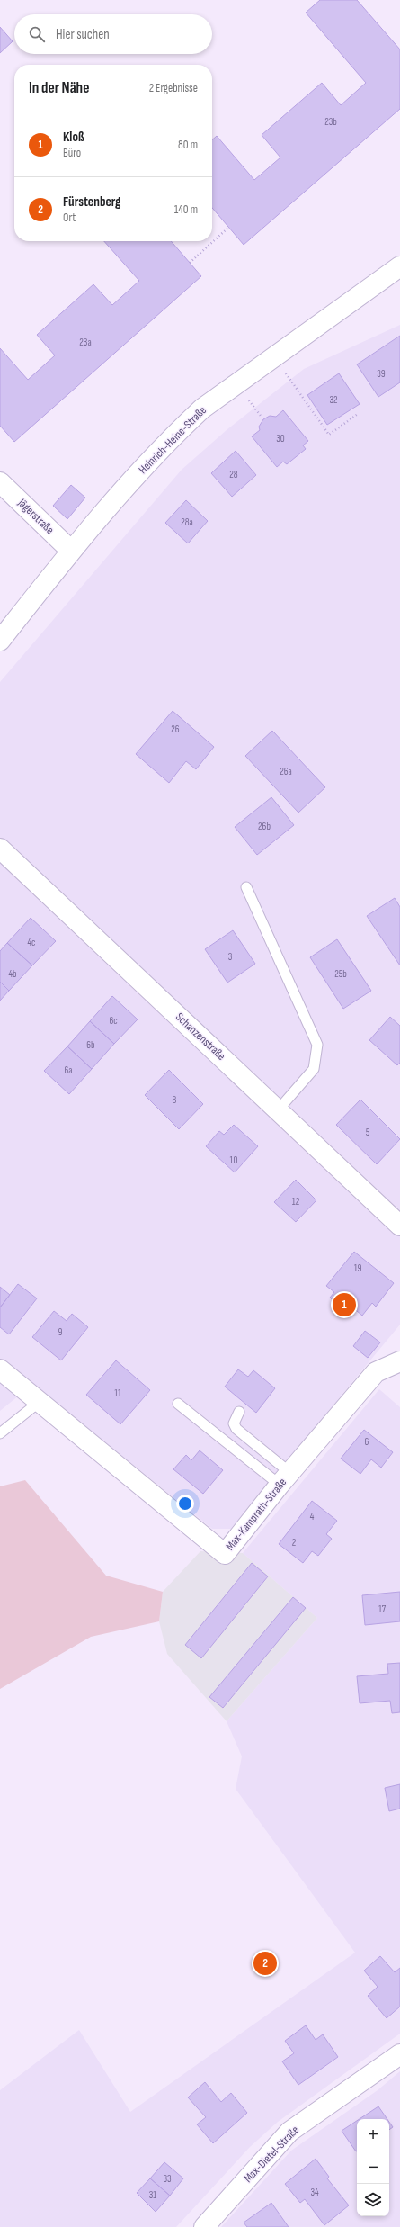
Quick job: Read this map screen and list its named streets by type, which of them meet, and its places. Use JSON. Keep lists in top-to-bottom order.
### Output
{
  "streets": {
    "street": [
      "Heinrich-Heine-Straße",
      "Jägerstraße",
      "Schanzenstraße",
      "Max-Kamprath-Straße",
      "Max-Dietel-Straße"
    ]
  },
  "crossings": [
    ["Heinrich-Heine-Straße", "Jägerstraße"]
  ],
  "house_numbers": [
    "23b",
    "23a",
    "39",
    "32",
    "30",
    "28",
    "28a",
    "26",
    "26a",
    "26b",
    "4c",
    "3",
    "4b",
    "25b",
    "6c",
    "6b",
    "6a",
    "8",
    "5",
    "10",
    "12",
    "19",
    "9",
    "11",
    "6",
    "4",
    "2",
    "17",
    "33",
    "34",
    "31"
  ],
  "page": {
    "search": "Hier suchen",
    "heading": ["In der Nähe", "2 Ergebnisse"],
    "list": [
      {
        "mark": "1",
        "name": "Kloß",
        "note": "Büro",
        "value": "80 m"
      },
      {
        "mark": "2",
        "name": "Fürstenberg",
        "note": "Ort",
        "value": "140 m"
      }
    ],
    "pins": ["1", "2"],
    "map_buttons": ["+", "−"]
  }
}
